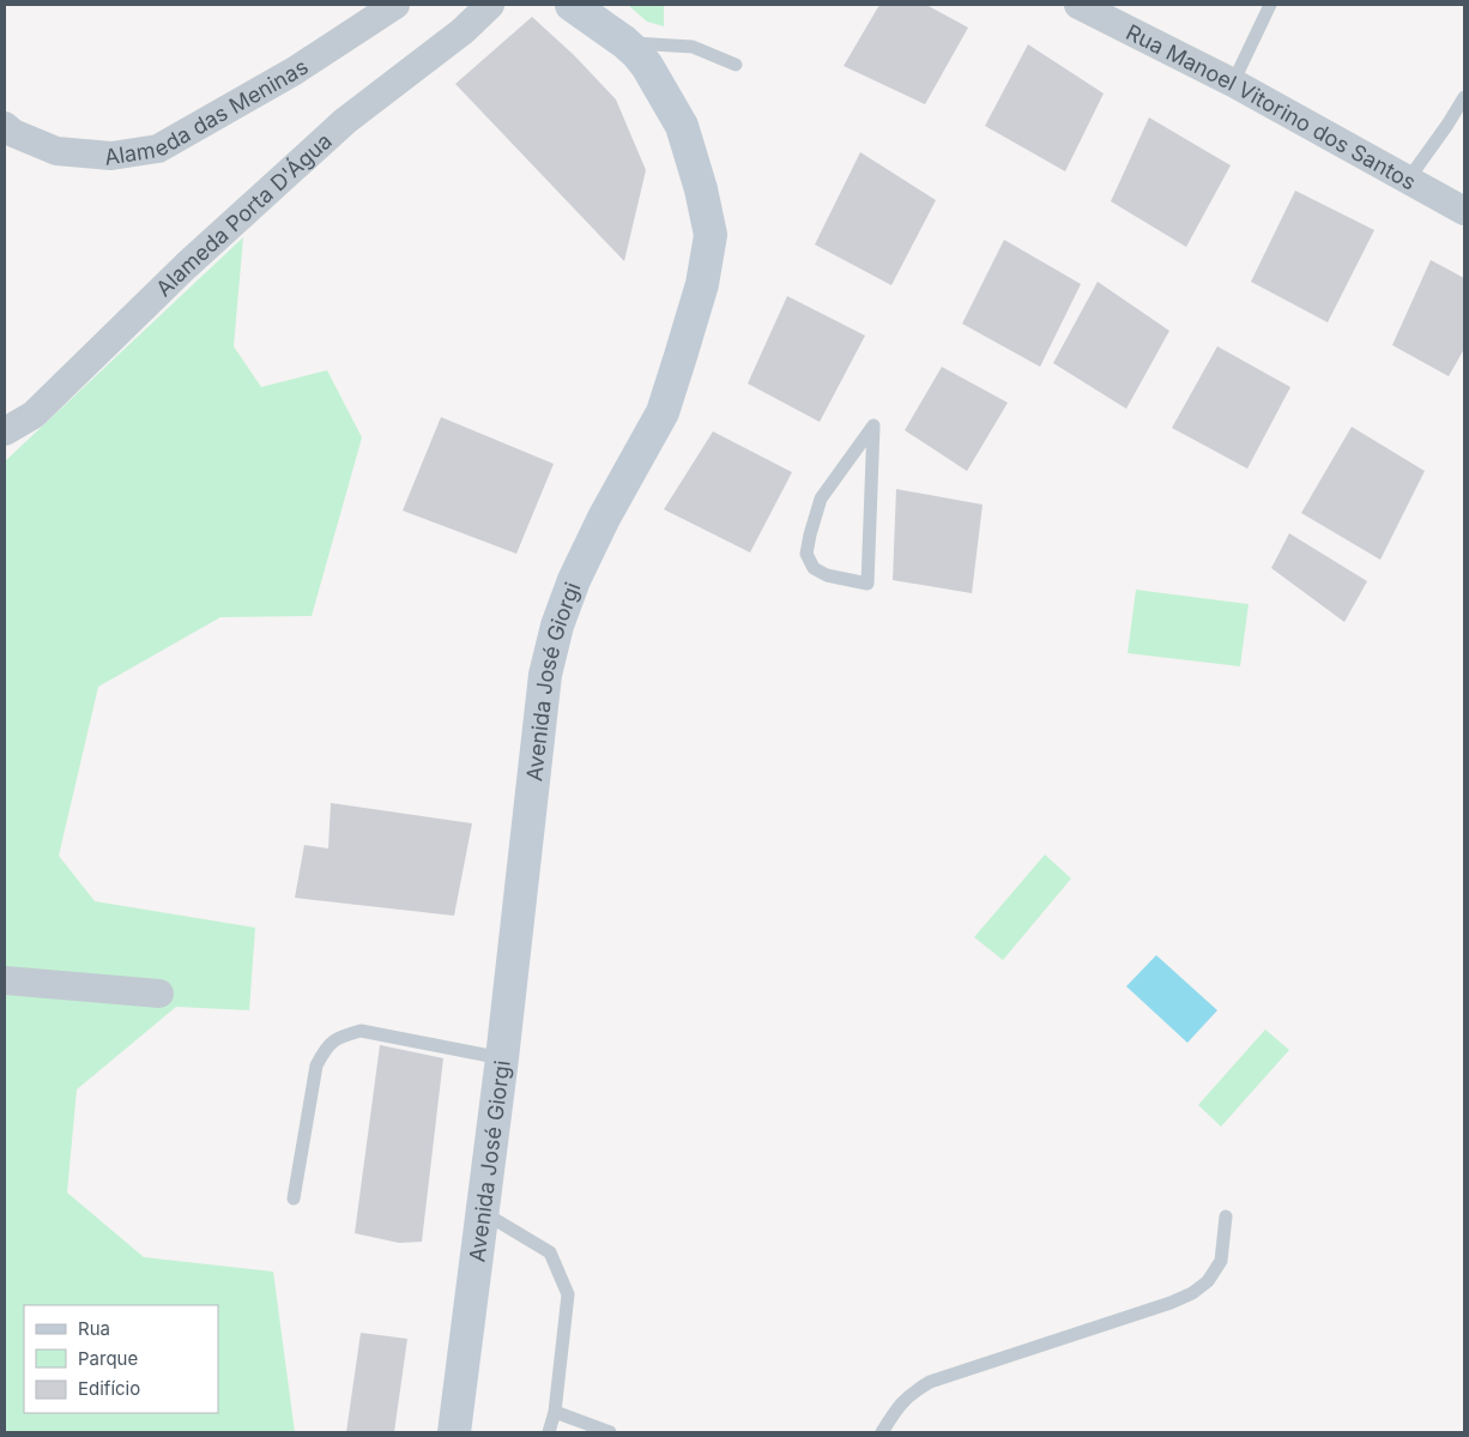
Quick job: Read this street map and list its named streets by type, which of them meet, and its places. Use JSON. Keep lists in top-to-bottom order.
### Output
{
  "streets": {
    "street": [
      "Alameda das Meninas",
      "Rua Manoel Vitorino dos Santos",
      "Alameda Porta D'Água",
      "Avenida José Giorgi"
    ]
  },
  "legend": ["Rua", "Parque", "Edifício"]
}
